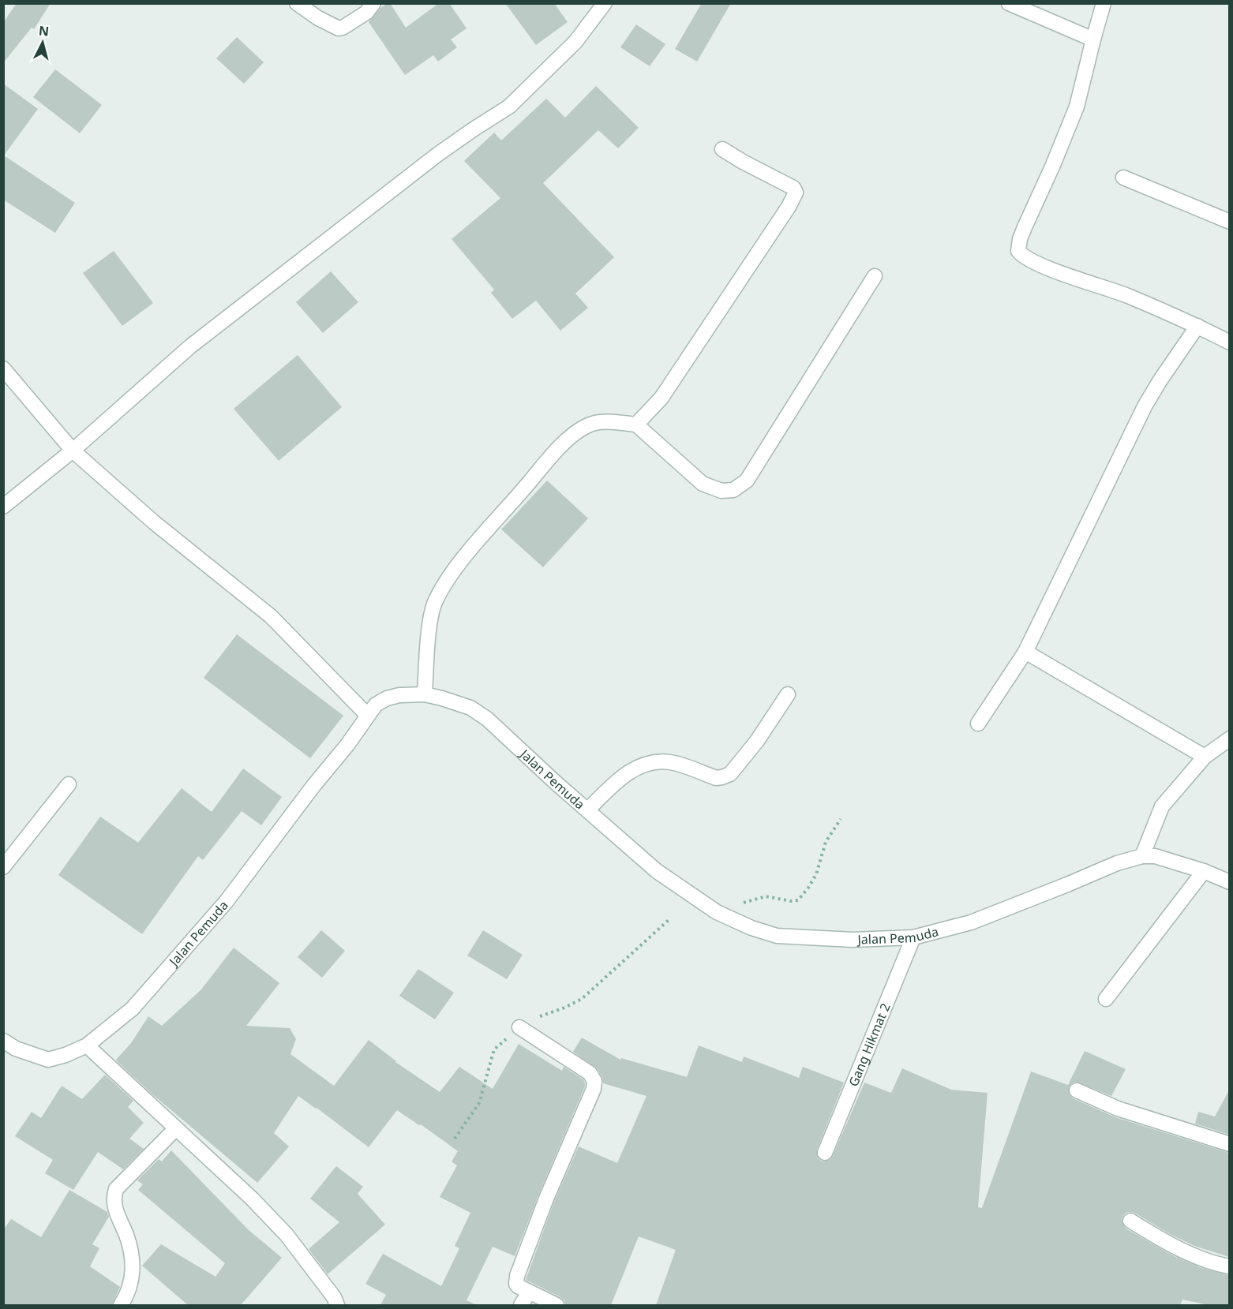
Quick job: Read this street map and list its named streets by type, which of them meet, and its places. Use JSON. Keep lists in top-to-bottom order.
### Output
{
  "streets": {
    "street": ["Jalan Pemuda", "Gang Hikmat 2"]
  },
  "crossings": [
    ["Jalan Pemuda", "Gang Hikmat 2"]
  ],
  "north": "top"
}
